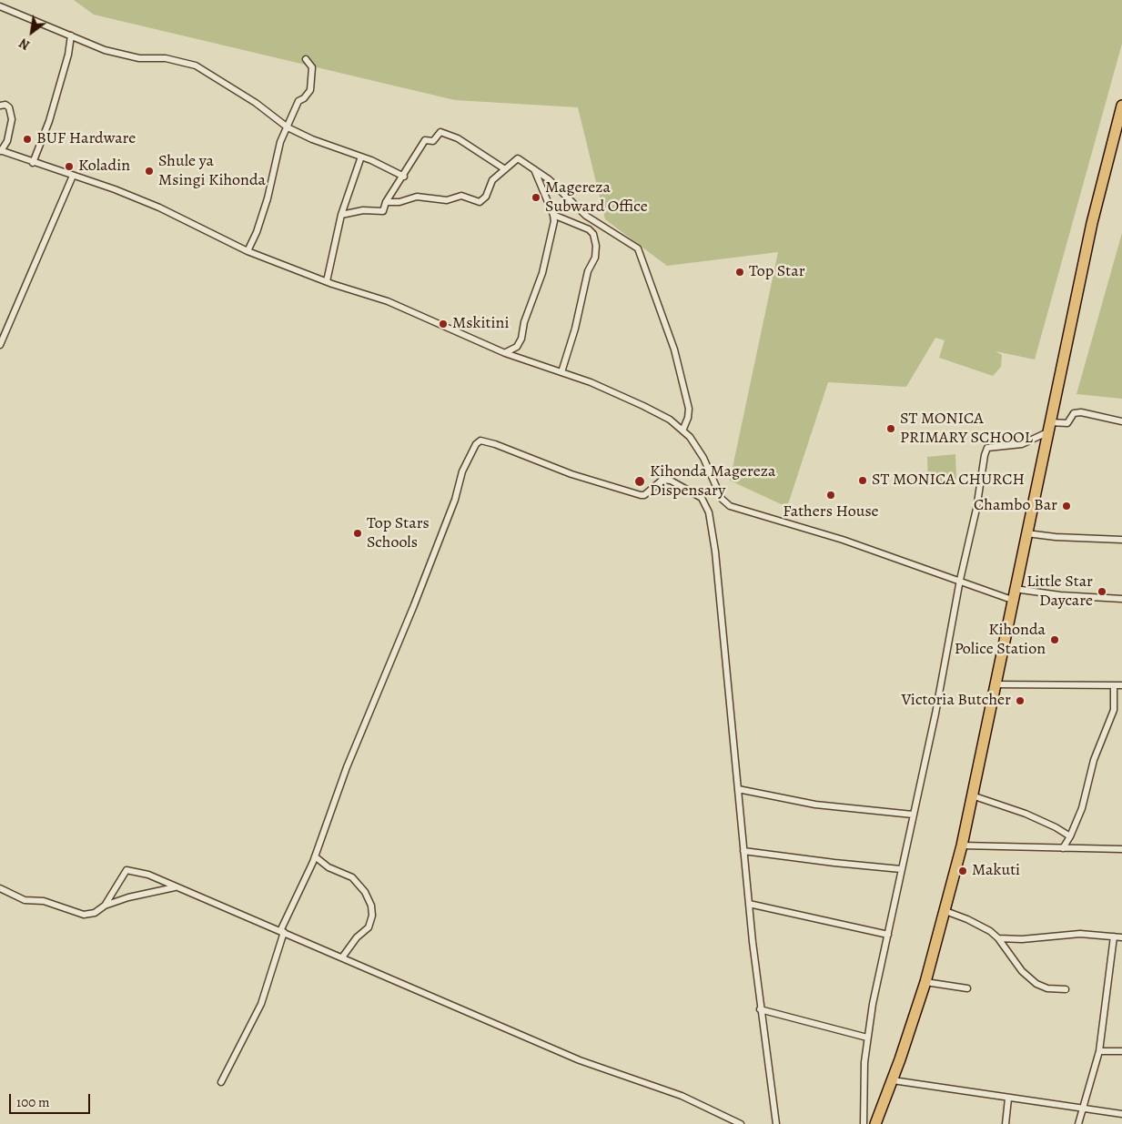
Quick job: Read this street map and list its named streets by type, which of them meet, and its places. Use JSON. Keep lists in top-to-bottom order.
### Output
{
  "places": [
    "BUF Hardware",
    "Koladin",
    "Shule ya Msingi Kihonda",
    "Magereza Subward Office",
    "Top Star",
    "Mskitini",
    "ST MONICA PRIMARY SCHOOL",
    "ST MONICA CHURCH",
    "Kihonda Magereza Dispensary",
    "Fathers House",
    "Chambo Bar",
    "Top Stars Schools",
    "Little Star Daycare",
    "Kihonda Police Station",
    "Victoria Butcher",
    "Makuti"
  ],
  "scale_bar": "100 m",
  "north": "bottom left"
}
